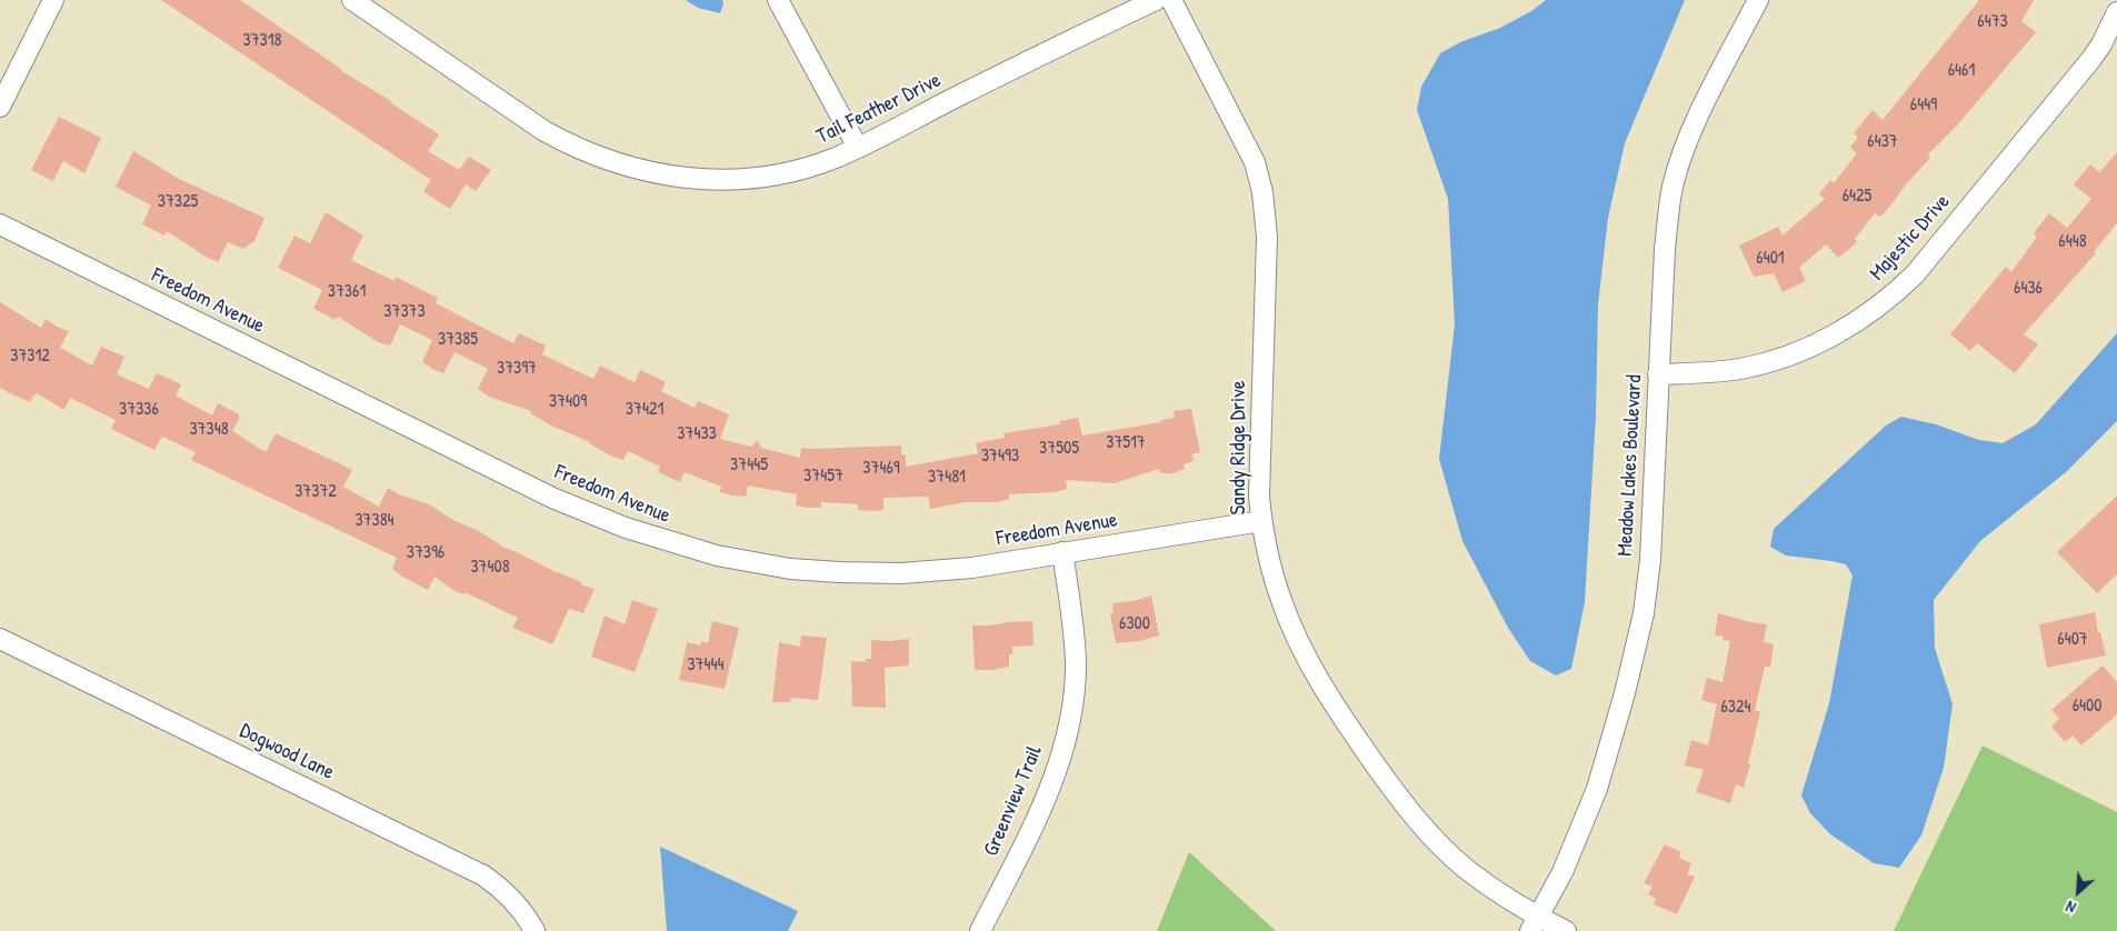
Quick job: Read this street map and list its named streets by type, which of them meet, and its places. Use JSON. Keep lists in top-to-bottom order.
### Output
{
  "streets": {
    "street": [
      "Tail Feather Drive",
      "Majestic Drive",
      "Freedom Avenue",
      "Sandy Ridge Drive",
      "Meadow Lakes Boulevard",
      "Dogwood Lane",
      "Greenview Trail"
    ]
  },
  "crossings": [
    ["Majestic Drive", "Meadow Lakes Boulevard"],
    ["Freedom Avenue", "Sandy Ridge Drive"],
    ["Freedom Avenue", "Greenview Trail"],
    ["Sandy Ridge Drive", "Meadow Lakes Boulevard"]
  ],
  "house_numbers": [
    "6473",
    "37318",
    "6461",
    "6449",
    "6437",
    "6425",
    "37325",
    "6448",
    "6401",
    "6436",
    "37361",
    "37373",
    "37385",
    "37312",
    "37397",
    "37409",
    "37336",
    "37421",
    "37348",
    "37433",
    "37517",
    "37505",
    "37493",
    "37445",
    "37469",
    "37457",
    "37481",
    "37372",
    "37384",
    "37396",
    "37408",
    "6300",
    "6407",
    "37444",
    "6400",
    "6324"
  ],
  "north": "bottom left"
}
